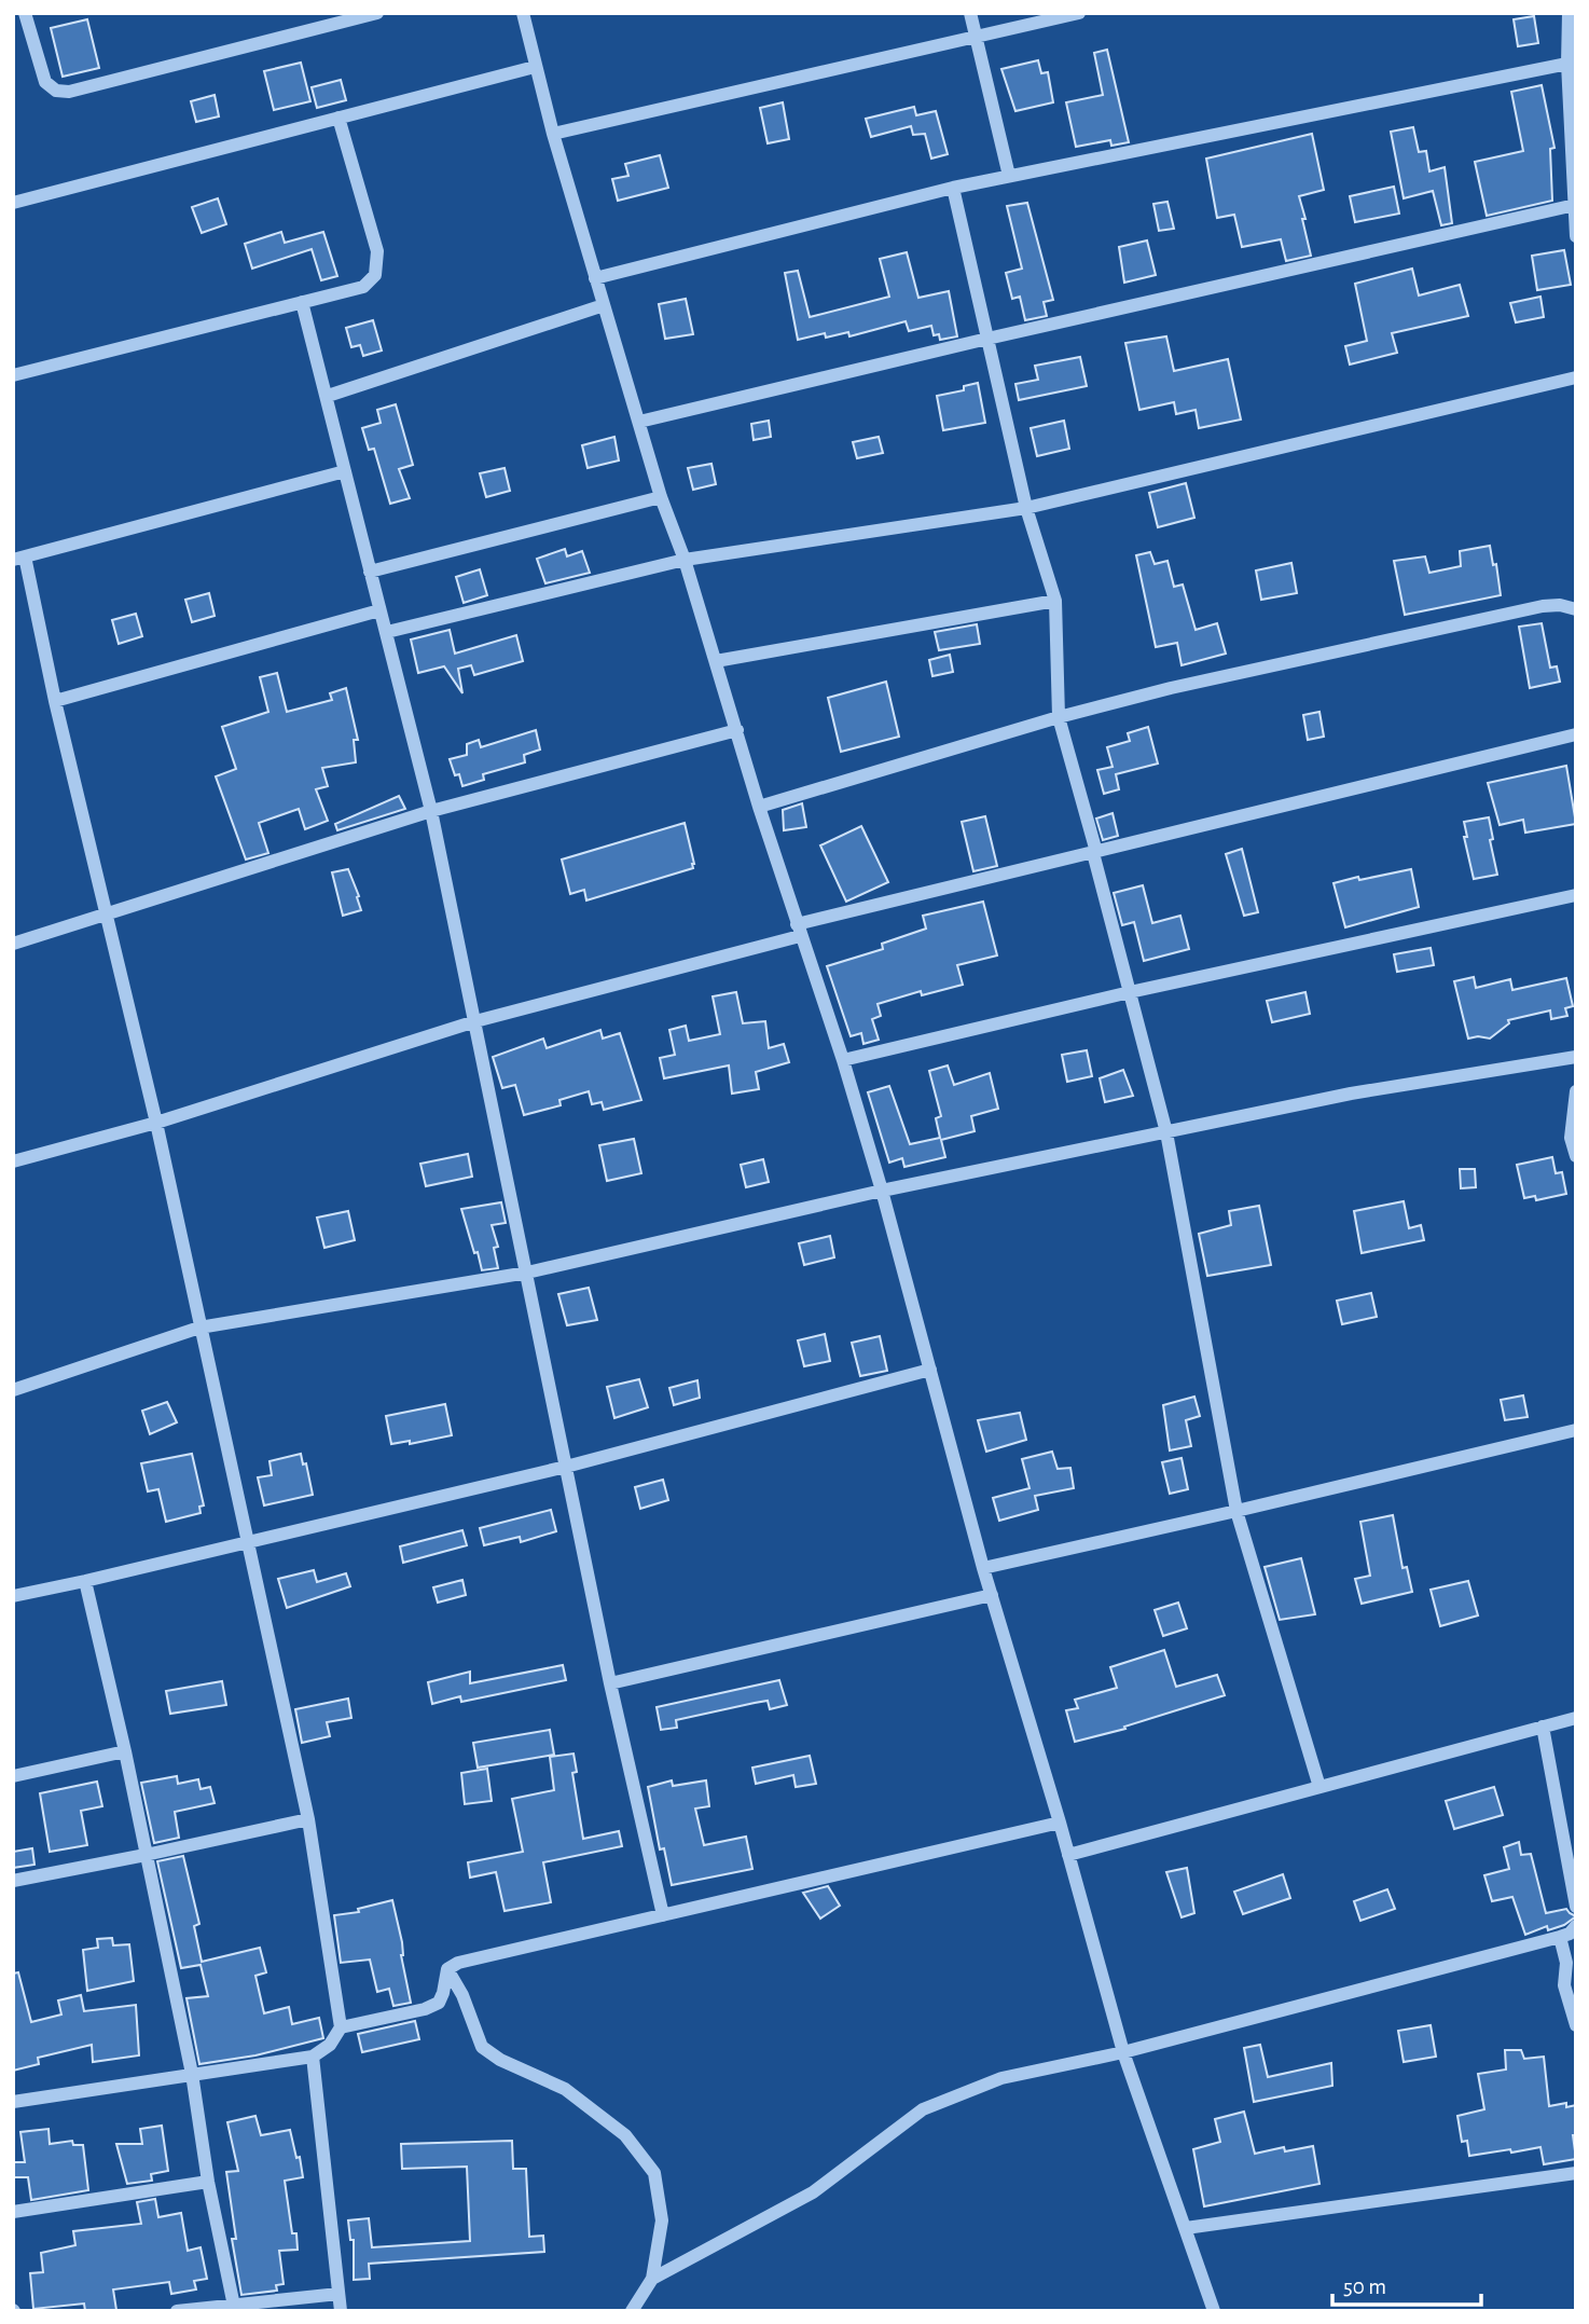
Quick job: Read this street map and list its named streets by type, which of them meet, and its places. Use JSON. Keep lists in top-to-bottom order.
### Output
{
  "scale_bar": "50 m"
}
